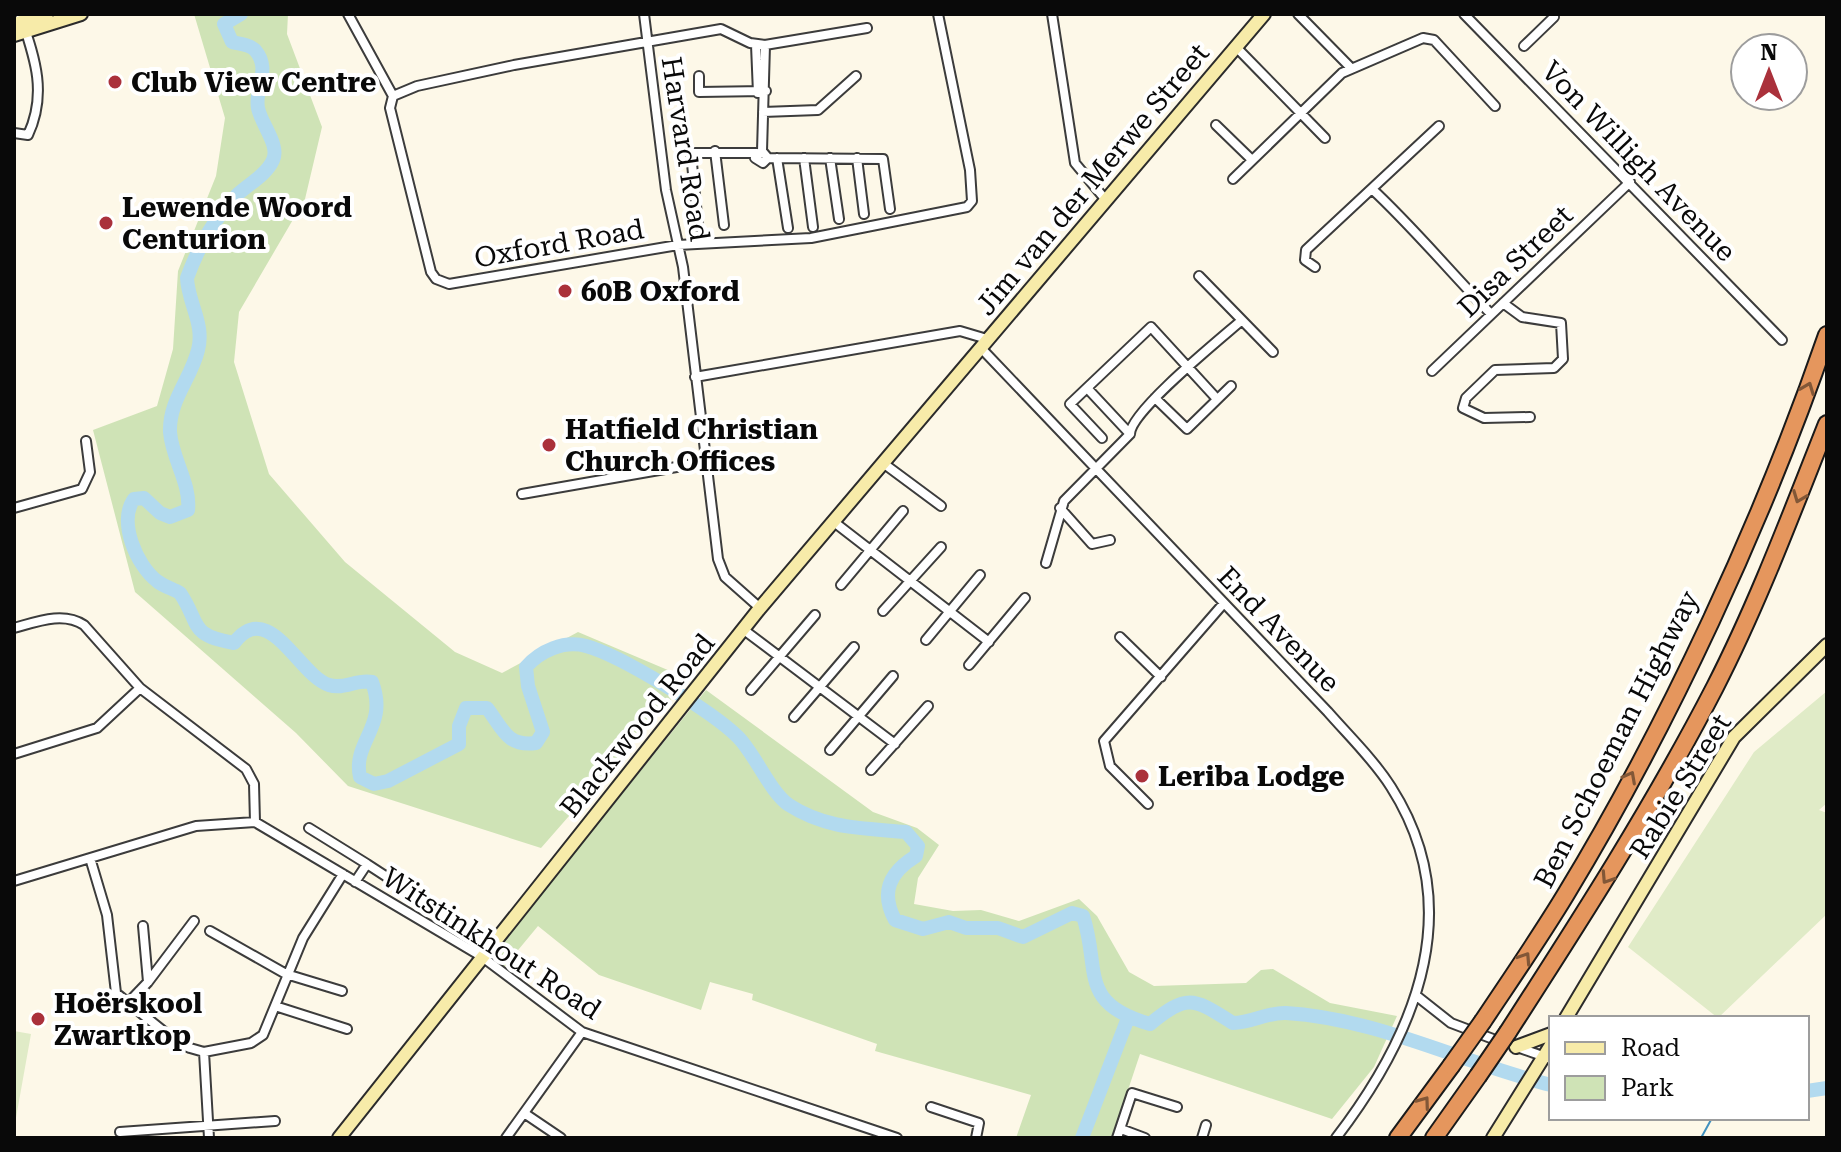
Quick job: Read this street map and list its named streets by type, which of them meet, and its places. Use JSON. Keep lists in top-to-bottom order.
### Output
{
  "streets": {
    "highway": ["Ben Schoeman Highway"],
    "street": [
      "Harvard Road",
      "Von Willigh Avenue",
      "Jim van der Merwe Street",
      "Oxford Road",
      "Disa Street",
      "End Avenue",
      "Blackwood Road",
      "Rabie Street",
      "Witstinkhout Road"
    ]
  },
  "crossings": [
    ["Harvard Road", "Jim van der Merwe Street"],
    ["Harvard Road", "Oxford Road"],
    ["Harvard Road", "Blackwood Road"],
    ["Von Willigh Avenue", "Disa Street"],
    ["Jim van der Merwe Street", "End Avenue"],
    ["Jim van der Merwe Street", "Blackwood Road"],
    ["End Avenue", "Blackwood Road"],
    ["Blackwood Road", "Witstinkhout Road"]
  ],
  "places": [
    "Club View Centre",
    "Lewende Woord Centurion",
    "60B Oxford",
    "Hatfield Christian Church Offices",
    "Leriba Lodge",
    "Hoërskool Zwartkop"
  ],
  "legend": ["Road", "Park"],
  "north": "top"
}
